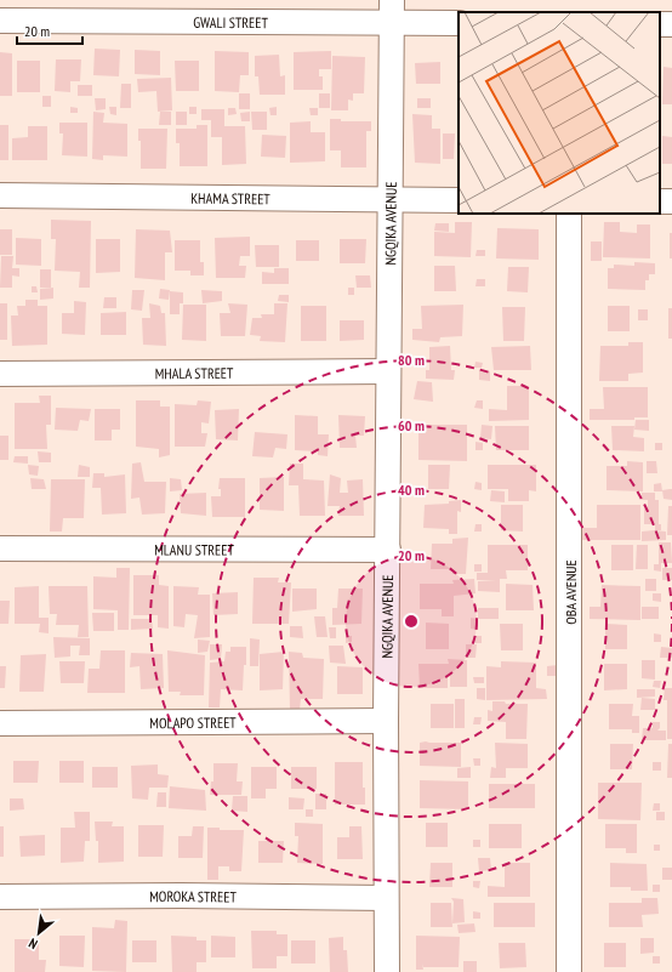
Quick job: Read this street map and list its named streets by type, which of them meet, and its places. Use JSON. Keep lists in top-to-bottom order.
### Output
{
  "streets": {
    "street": [
      "GWALI STREET",
      "KHAMA STREET",
      "NGQIKA AVENUE",
      "MHALA STREET",
      "MLANU STREET",
      "OBA AVENUE",
      "MOLAPO STREET",
      "MOROKA STREET"
    ]
  },
  "crossings": [
    ["GWALI STREET", "NGQIKA AVENUE"],
    ["KHAMA STREET", "NGQIKA AVENUE"],
    ["NGQIKA AVENUE", "MHALA STREET"],
    ["NGQIKA AVENUE", "MLANU STREET"],
    ["NGQIKA AVENUE", "MOLAPO STREET"],
    ["NGQIKA AVENUE", "MOROKA STREET"]
  ],
  "scale_bar": "20 m",
  "north": "bottom left",
  "rings": [
    "80 m",
    "60 m",
    "40 m",
    "20 m"
  ]
}
